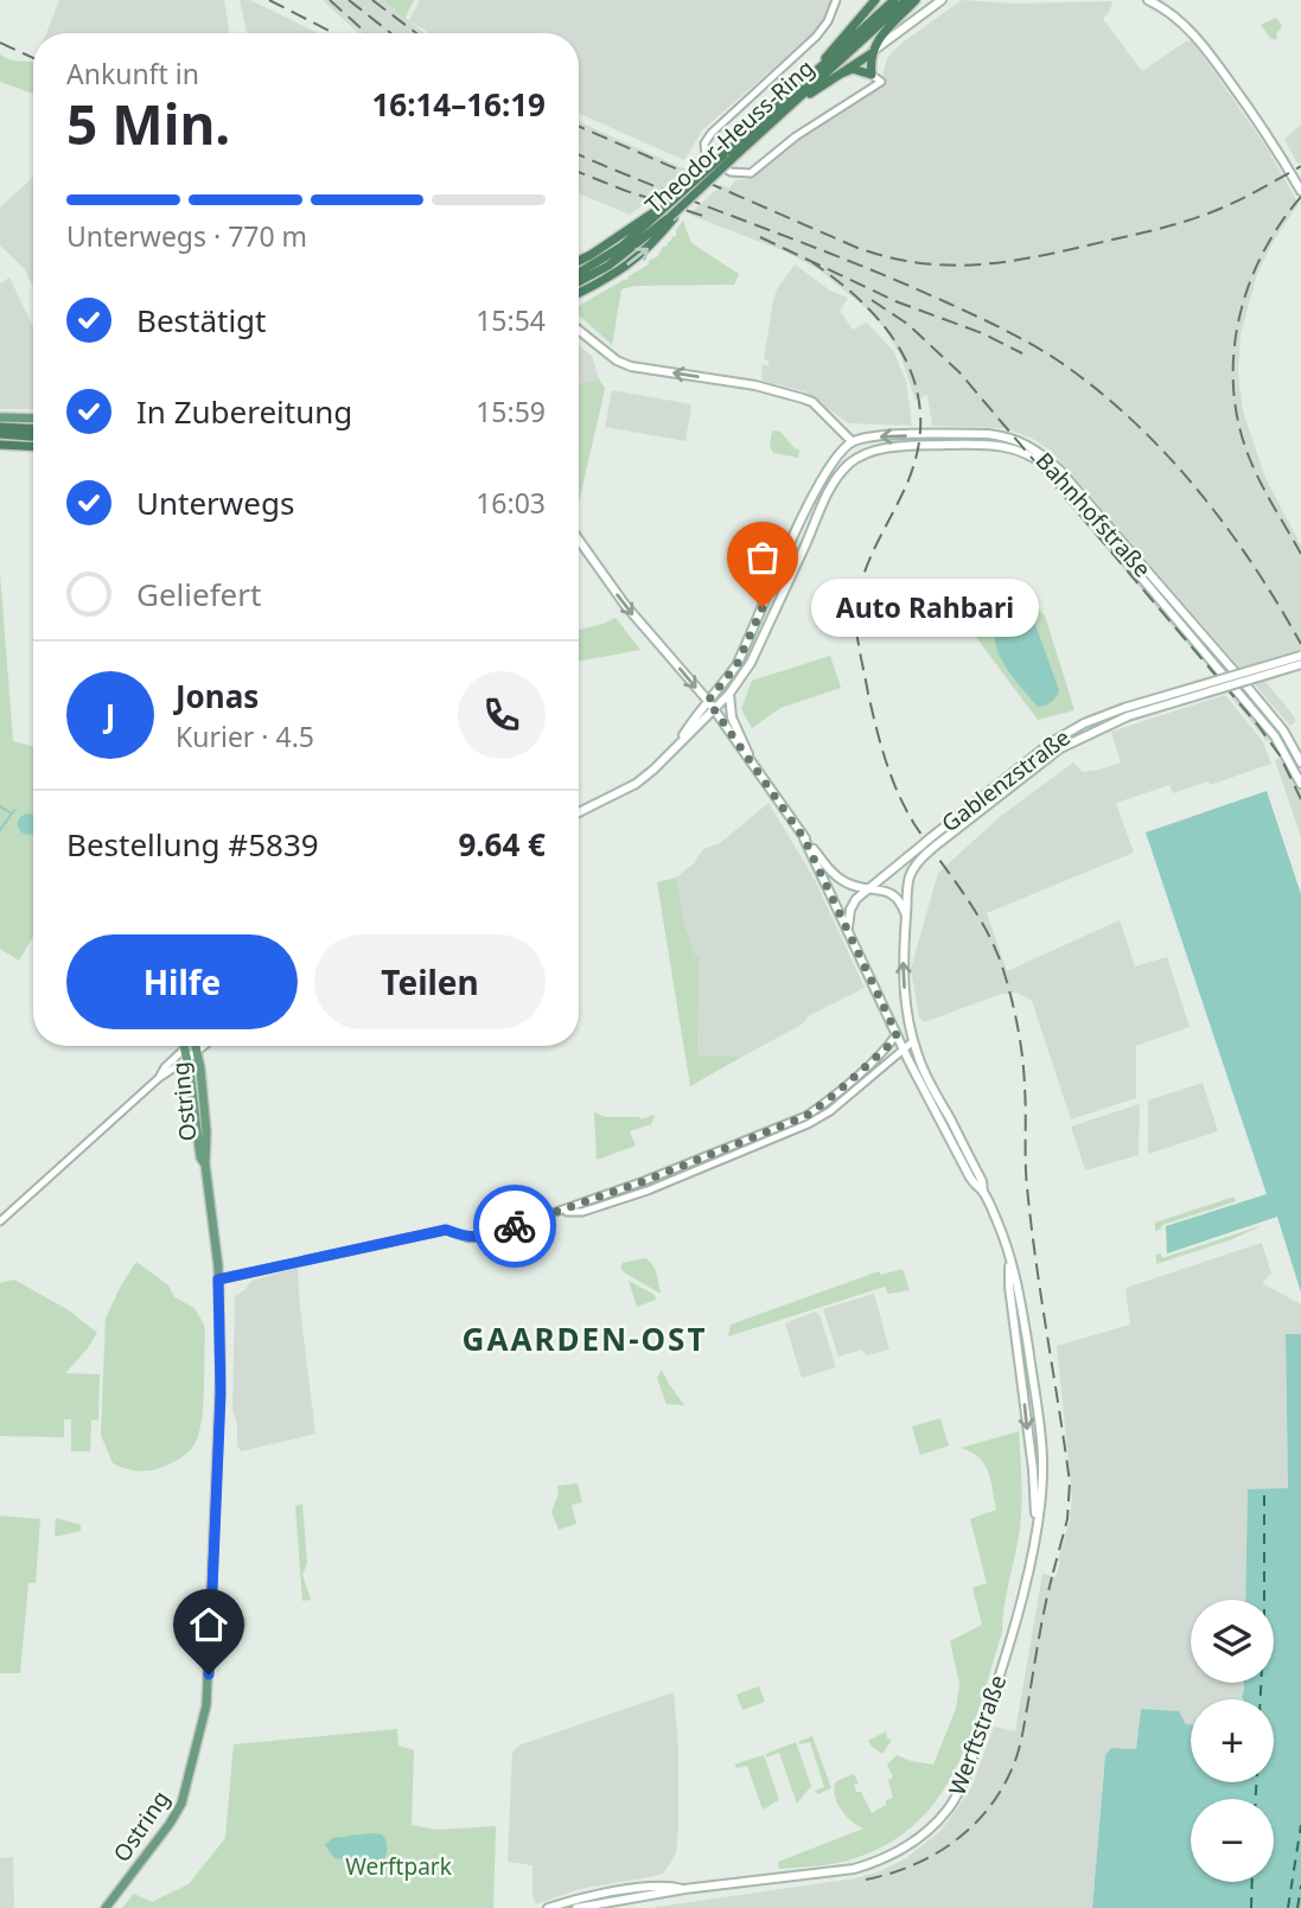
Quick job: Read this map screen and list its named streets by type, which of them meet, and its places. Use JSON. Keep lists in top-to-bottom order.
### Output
{
  "streets": {
    "highway": ["Theodor-Heuss-Ring"],
    "main road": [
      "Bahnhofstraße",
      "Gablenzstraße",
      "Ostring",
      "Werftstraße"
    ]
  },
  "crossings": [
    ["Gablenzstraße", "Werftstraße"]
  ],
  "one_way": ["Bahnhofstraße"],
  "districts": ["GAARDEN-OST"],
  "parks": ["Werftpark"],
  "places": ["Auto Rahbari"],
  "page": {
    "heading": ["5 Min.", "Ankunft in", "16:14–16:19"],
    "panel": [
      "Jonas",
      "Kurier · 4.5",
      "Bestellung #5839",
      "9.64 €"
    ],
    "bar": "Unterwegs · 770 m",
    "list": [
      ["Bestätigt", "15:54"],
      ["In Zubereitung", "15:59"],
      ["Unterwegs", "16:03"],
      "Geliefert"
    ],
    "bubble": "Auto Rahbari",
    "round": "J",
    "buttons": ["Hilfe", "Teilen"],
    "map_buttons": ["+", "−"]
  }
}
